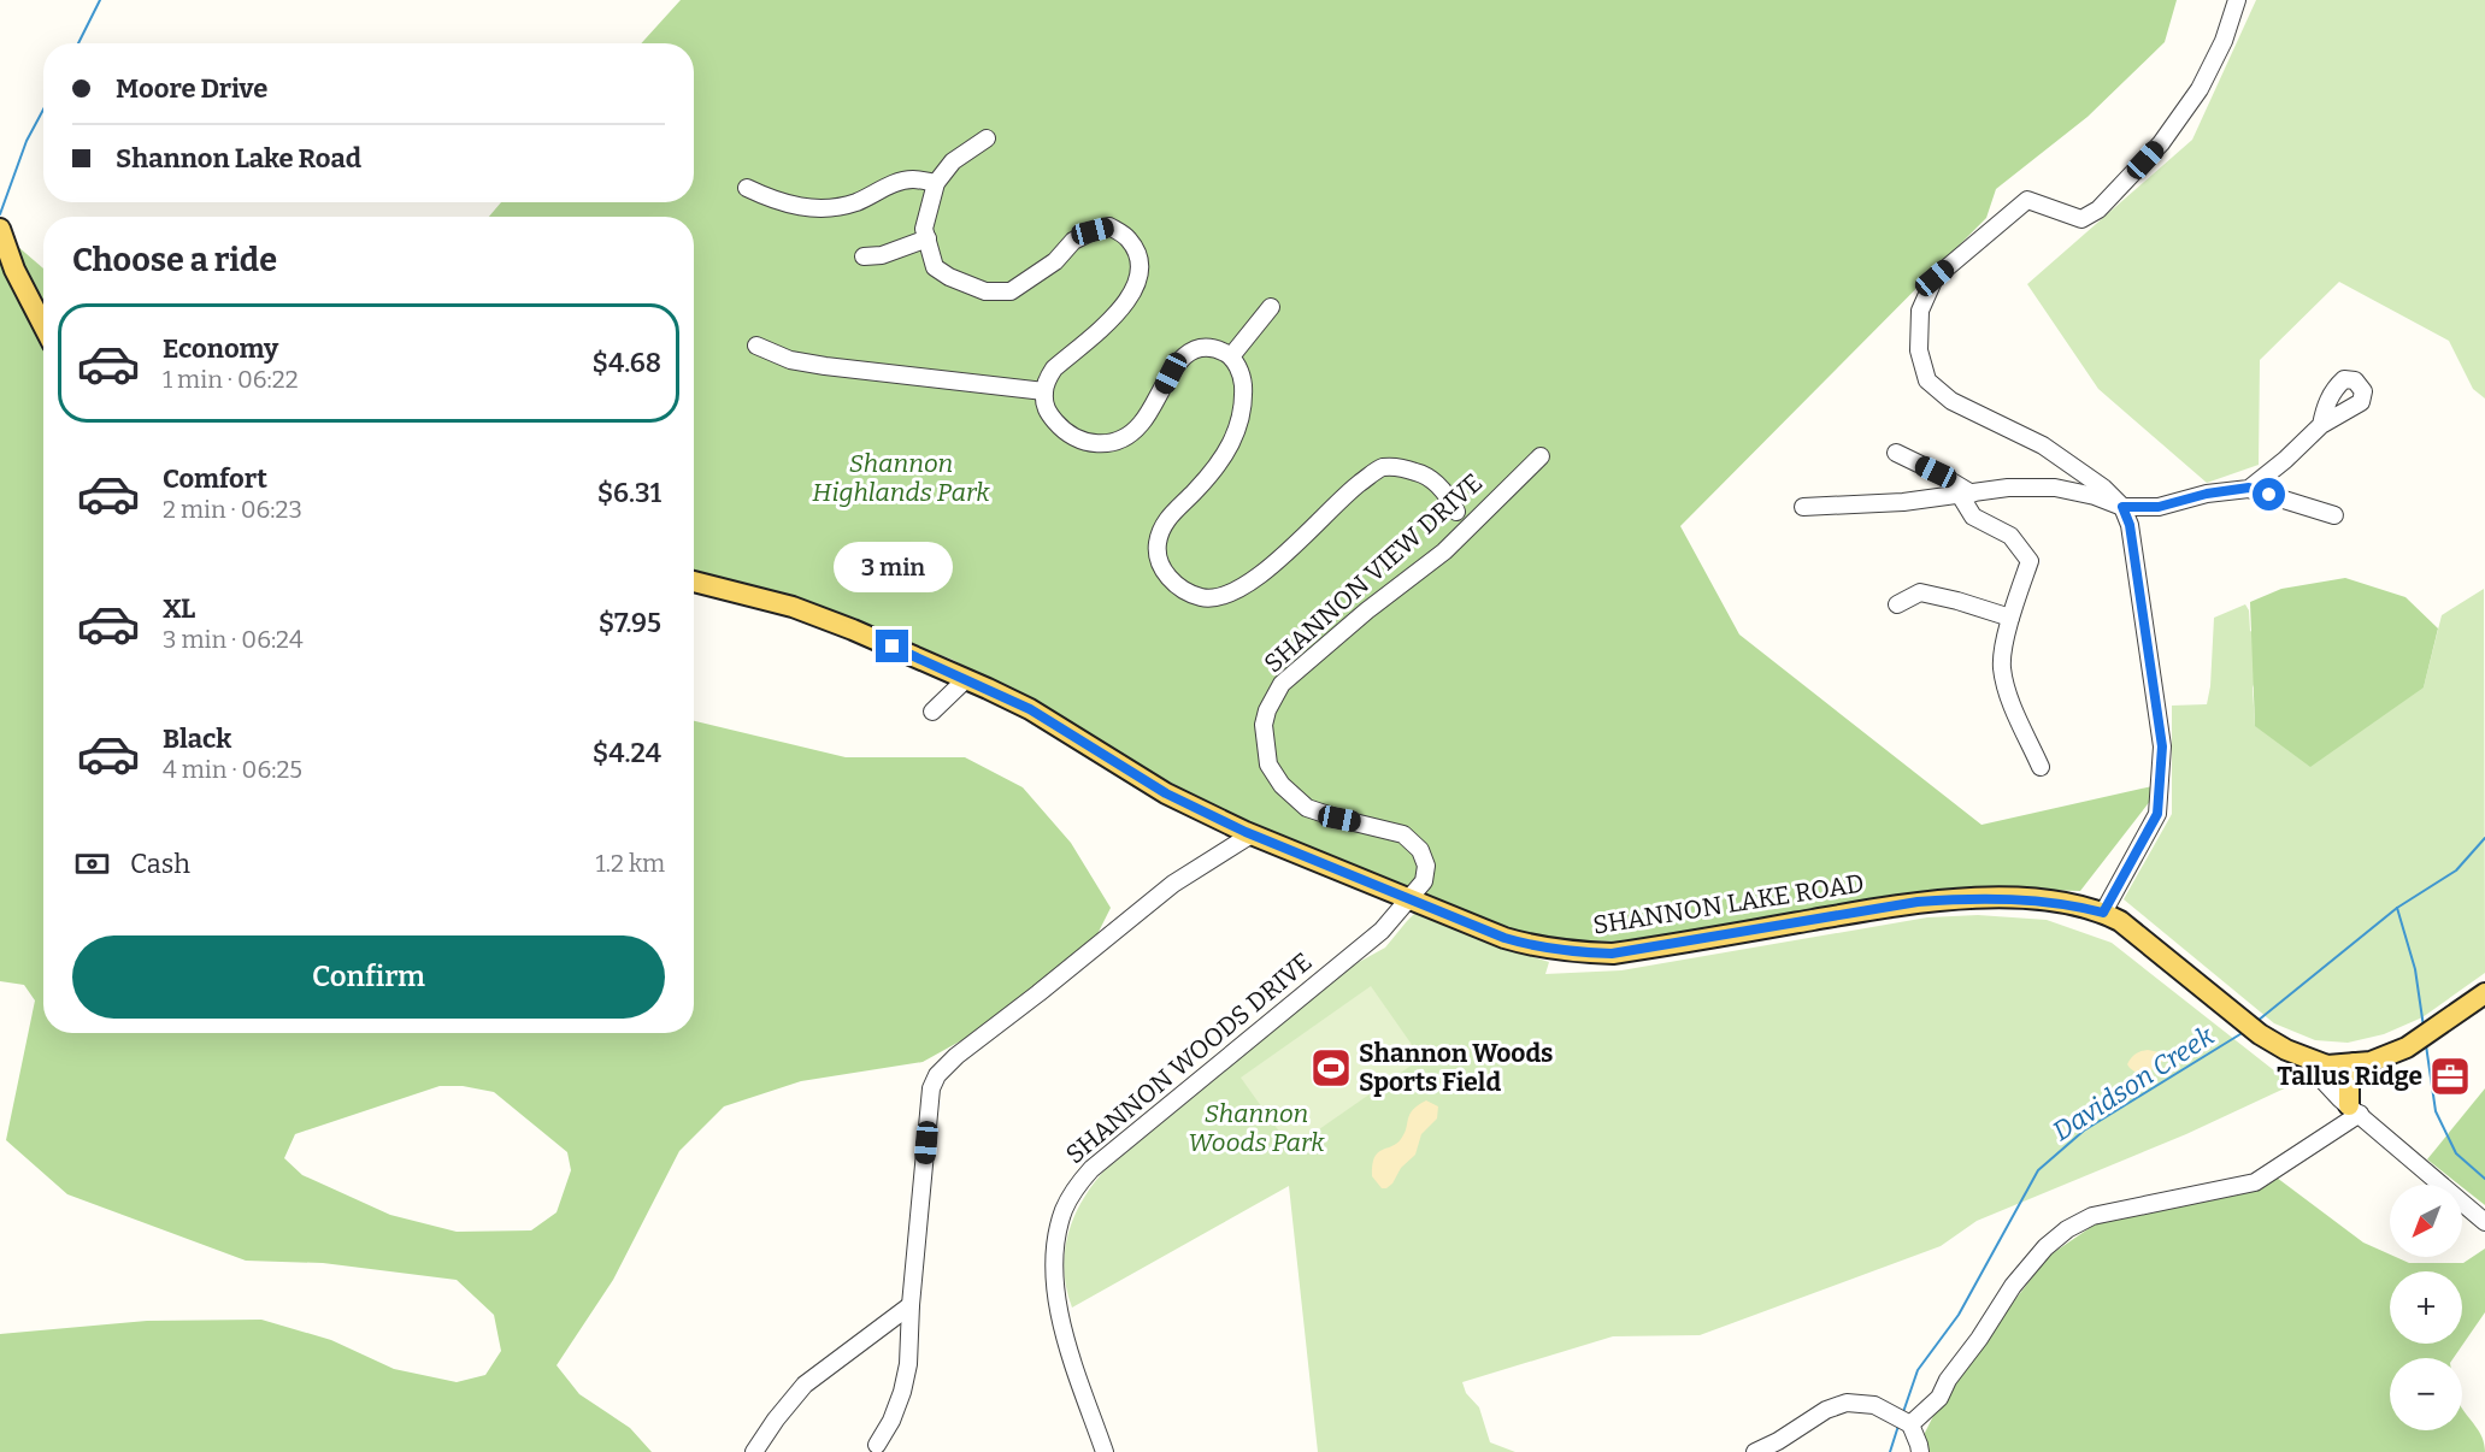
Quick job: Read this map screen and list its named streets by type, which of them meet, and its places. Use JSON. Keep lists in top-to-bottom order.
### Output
{
  "streets": {
    "main road": ["SHANNON LAKE ROAD"],
    "street": ["SHANNON VIEW DRIVE", "SHANNON WOODS DRIVE"]
  },
  "crossings": [
    ["SHANNON VIEW DRIVE", "SHANNON LAKE ROAD"],
    ["SHANNON VIEW DRIVE", "SHANNON WOODS DRIVE"],
    ["SHANNON LAKE ROAD", "SHANNON WOODS DRIVE"]
  ],
  "water": ["Davidson Creek"],
  "parks": ["Shannon Highlands Park", "Shannon Woods Park"],
  "places": {
    "sports": ["Shannon Woods Sports Field"],
    "office": ["Tallus Ridge"]
  },
  "north": "bottom left",
  "page": {
    "banner": ["Moore Drive", "Shannon Lake Road"],
    "heading": "Choose a ride",
    "list": [
      {
        "name": "Economy",
        "note": "1 min · 06:22",
        "value": "$4.68"
      },
      {
        "name": "Comfort",
        "note": "2 min · 06:23",
        "value": "$6.31"
      },
      {
        "name": "XL",
        "note": "3 min · 06:24",
        "value": "$7.95"
      },
      {
        "name": "Black",
        "note": "4 min · 06:25",
        "value": "$4.24"
      }
    ],
    "bubble": "3 min",
    "pay": ["Cash", "1.2 km"],
    "buttons": "Confirm",
    "map_buttons": ["+", "−"]
  }
}
